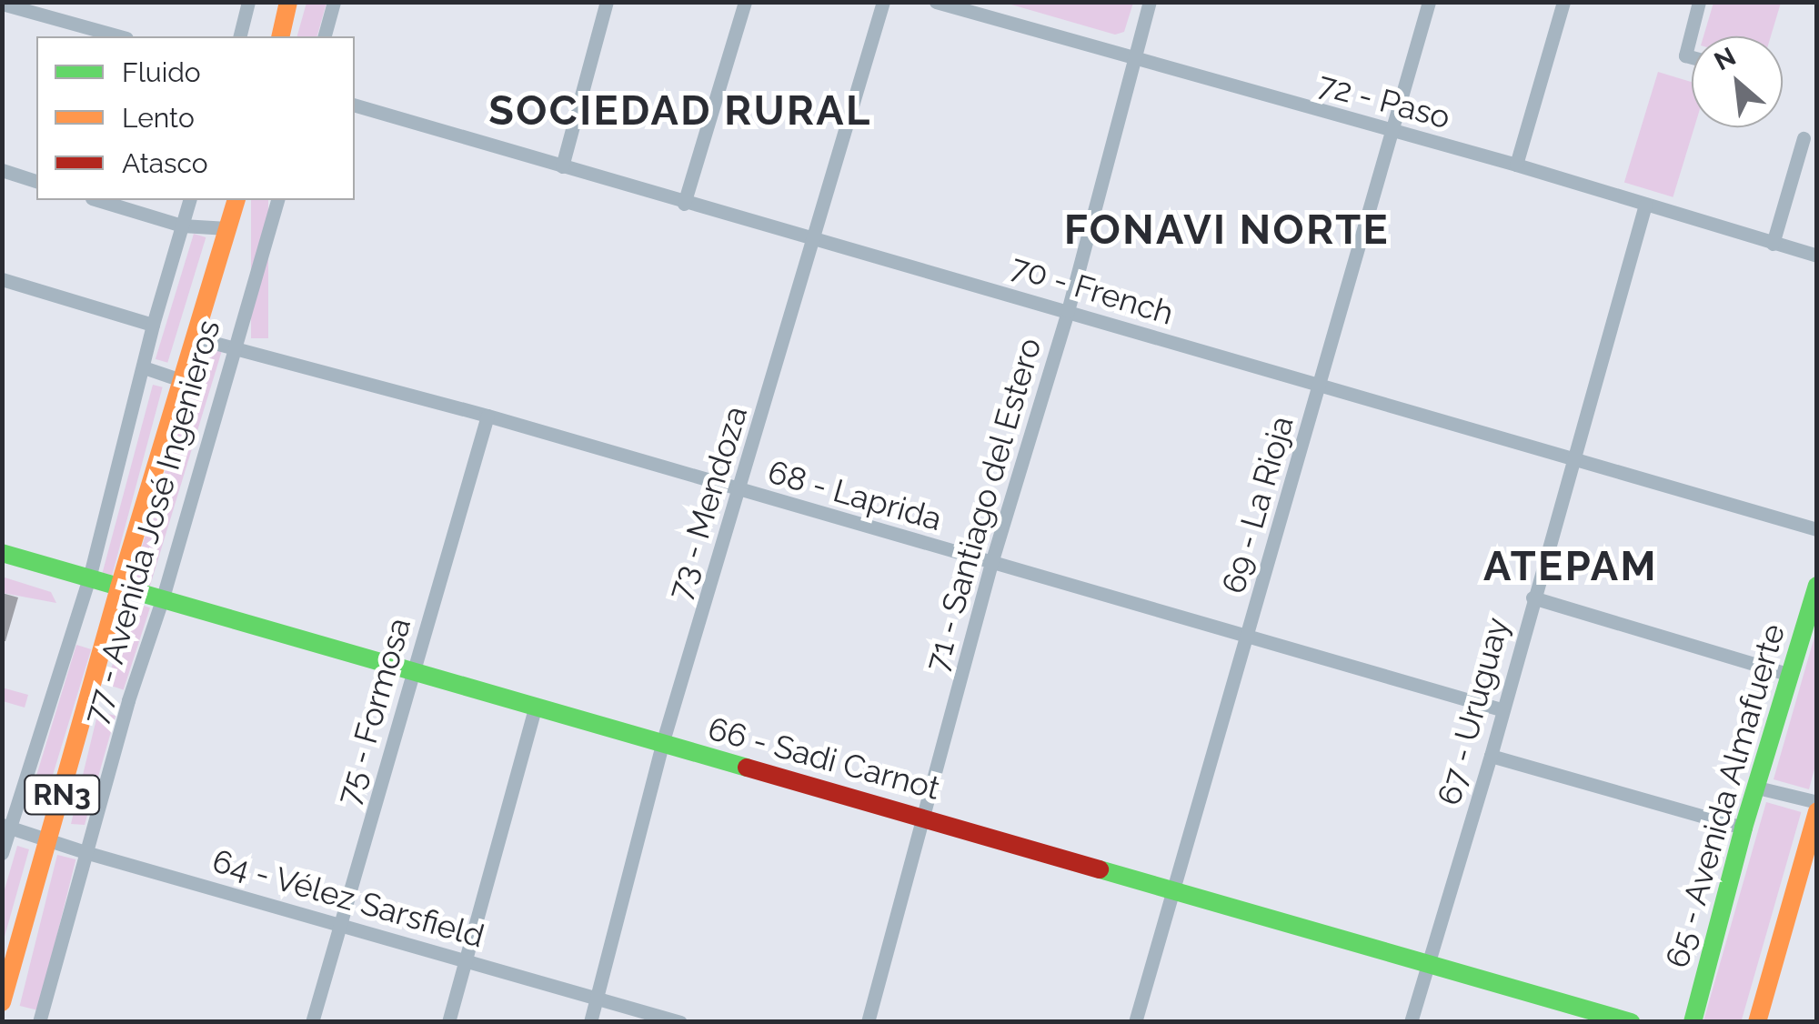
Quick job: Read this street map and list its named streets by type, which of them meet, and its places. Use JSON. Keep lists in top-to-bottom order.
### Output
{
  "streets": {
    "main road": [
      "77 - Avenida José Ingenieros",
      "66 - Sadi Carnot",
      "RN3",
      "65 - Avenida Almafuerte"
    ],
    "street": [
      "72 - Paso",
      "70 - French",
      "68 - Laprida",
      "73 - Mendoza",
      "71 - Santiago del Estero",
      "69 - La Rioja",
      "75 - Formosa",
      "67 - Uruguay",
      "64 - Vélez Sarsfield"
    ]
  },
  "crossings": [
    ["72 - Paso", "71 - Santiago del Estero"],
    ["72 - Paso", "69 - La Rioja"],
    ["72 - Paso", "67 - Uruguay"],
    ["70 - French", "73 - Mendoza"],
    ["70 - French", "71 - Santiago del Estero"],
    ["70 - French", "69 - La Rioja"],
    ["70 - French", "67 - Uruguay"],
    ["68 - Laprida", "73 - Mendoza"],
    ["68 - Laprida", "71 - Santiago del Estero"],
    ["68 - Laprida", "69 - La Rioja"],
    ["68 - Laprida", "77 - Avenida José Ingenieros"],
    ["68 - Laprida", "75 - Formosa"],
    ["68 - Laprida", "67 - Uruguay"],
    ["73 - Mendoza", "66 - Sadi Carnot"],
    ["73 - Mendoza", "64 - Vélez Sarsfield"],
    ["71 - Santiago del Estero", "66 - Sadi Carnot"],
    ["69 - La Rioja", "66 - Sadi Carnot"],
    ["77 - Avenida José Ingenieros", "66 - Sadi Carnot"],
    ["77 - Avenida José Ingenieros", "64 - Vélez Sarsfield"],
    ["75 - Formosa", "66 - Sadi Carnot"],
    ["75 - Formosa", "64 - Vélez Sarsfield"],
    ["67 - Uruguay", "66 - Sadi Carnot"]
  ],
  "districts": ["SOCIEDAD RURAL", "FONAVI NORTE", "ATEPAM"],
  "legend": ["Fluido", "Lento", "Atasco"],
  "north": "top left"
}
